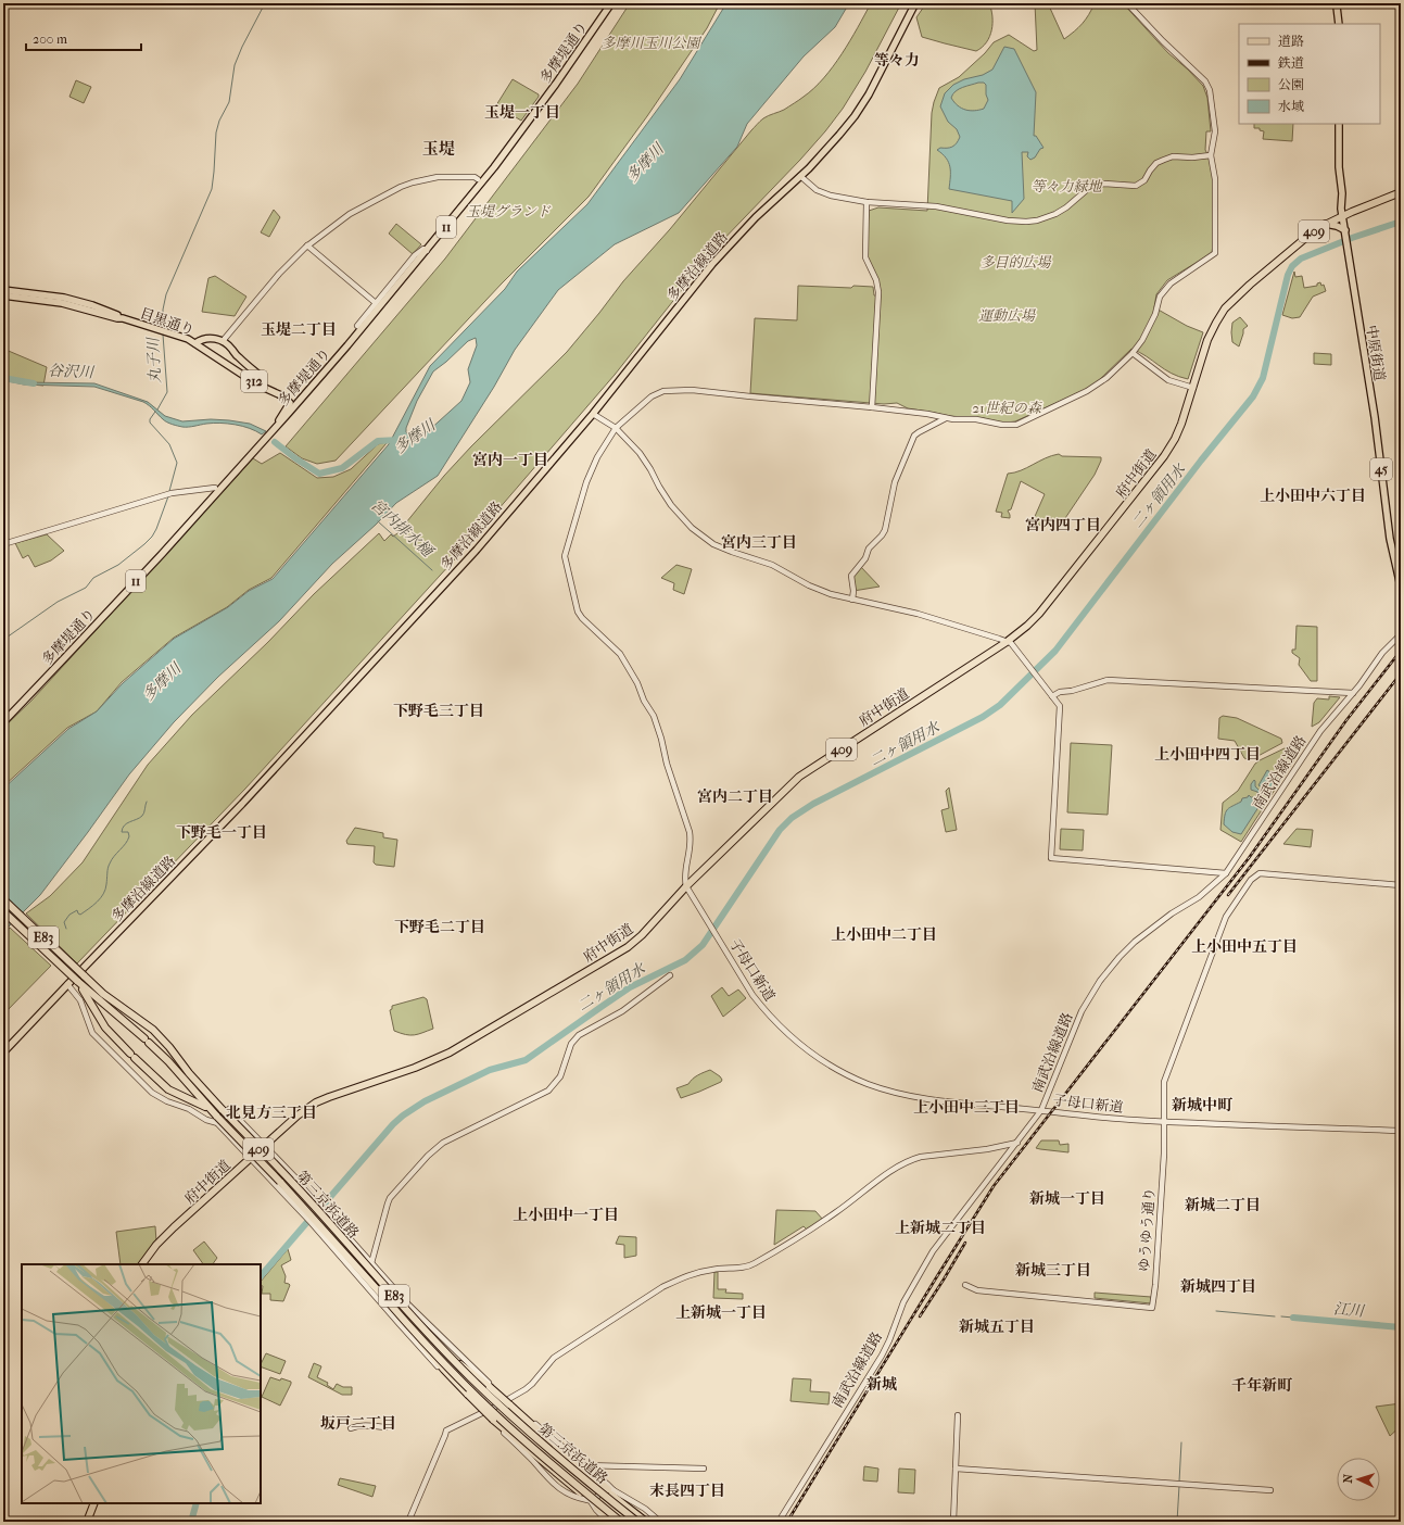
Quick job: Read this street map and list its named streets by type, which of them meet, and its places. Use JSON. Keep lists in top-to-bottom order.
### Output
{
  "streets": {
    "highway": [
      "409",
      "府中街道",
      "E83",
      "第三京浜道路"
    ],
    "main road": [
      "多摩堤通り",
      "11",
      "多摩沿線道路",
      "目黒通り",
      "中原街道",
      "312",
      "45"
    ],
    "street": ["南武沿線道路", "子母口新道", "ゆうゆう通り"]
  },
  "crossings": [
    ["多摩堤通り", "目黒通り"],
    ["目黒通り", "312"],
    ["中原街道", "府中街道"],
    ["府中街道", "子母口新道"],
    ["南武沿線道路", "子母口新道"],
    ["子母口新道", "ゆうゆう通り"]
  ],
  "districts": [
    "等々力",
    "玉堤一丁目",
    "玉堤",
    "玉堤二丁目",
    "宮内一丁目",
    "上小田中六丁目",
    "宮内四丁目",
    "宮内三丁目",
    "下野毛三丁目",
    "上小田中四丁目",
    "宮内二丁目",
    "下野毛一丁目",
    "下野毛二丁目",
    "上小田中二丁目",
    "上小田中五丁目",
    "新城中町",
    "上小田中三丁目",
    "北見方三丁目",
    "新城一丁目",
    "新城二丁目",
    "上小田中一丁目",
    "上新城二丁目",
    "新城三丁目",
    "新城四丁目",
    "上新城一丁目",
    "新城五丁目",
    "新城",
    "千年新町",
    "坂戸二丁目",
    "末長四丁目"
  ],
  "water": [
    "多摩川",
    "丸子川",
    "谷沢川",
    "二ヶ領用水",
    "宮内排水樋",
    "江川"
  ],
  "parks": [
    "多摩川玉川公園",
    "等々力緑地",
    "玉堤グランド",
    "多目的広場",
    "運動広場",
    "21世紀の森"
  ],
  "legend": [
    "道路",
    "鉄道",
    "公園",
    "水域"
  ],
  "scale_bar": "200 m",
  "north": "left"
}
